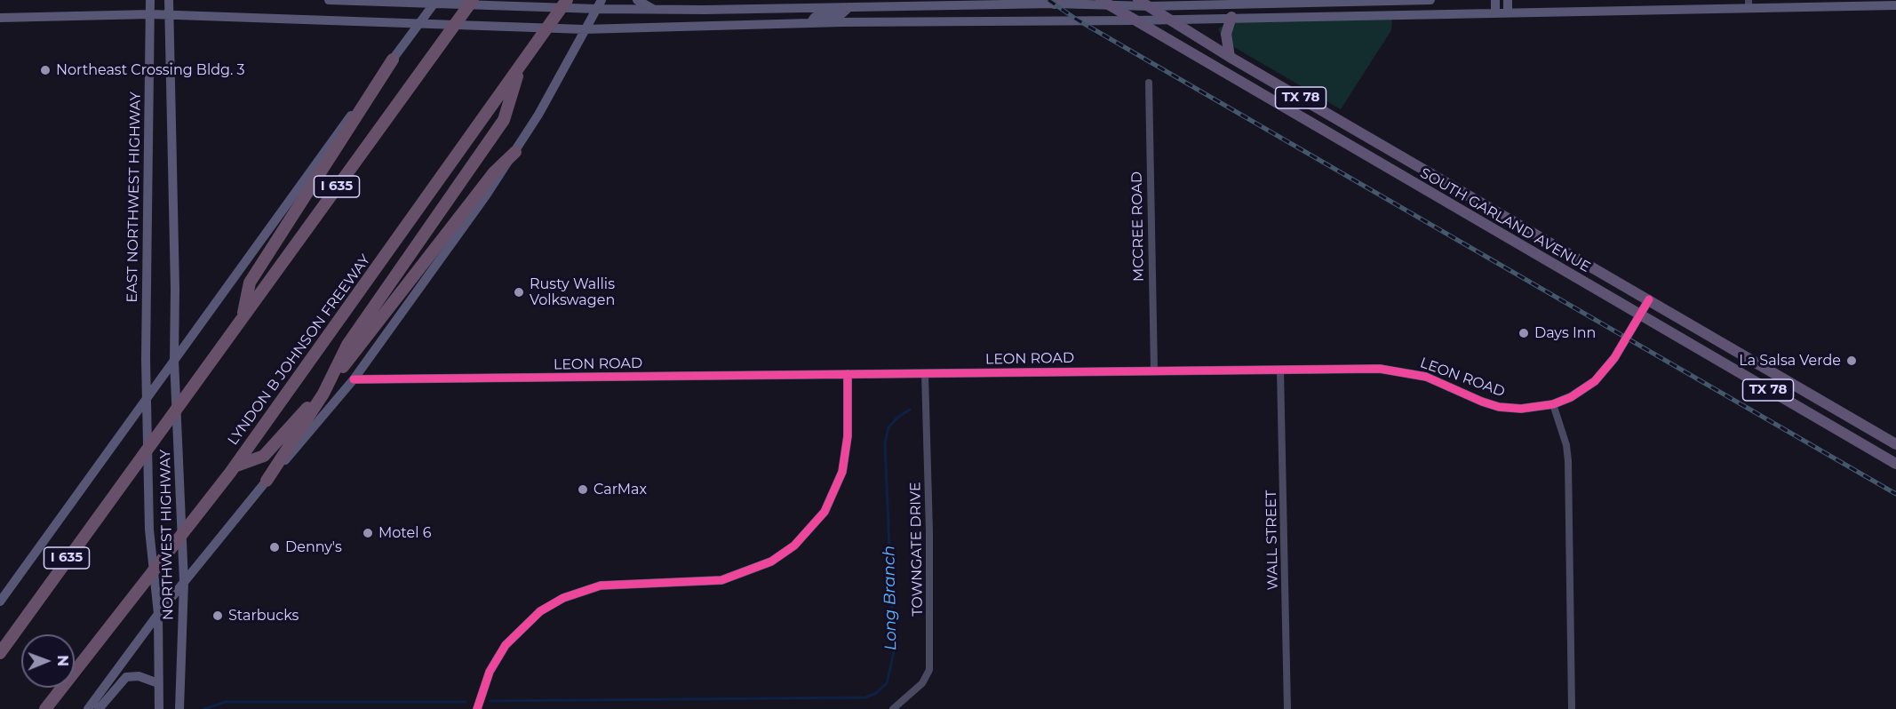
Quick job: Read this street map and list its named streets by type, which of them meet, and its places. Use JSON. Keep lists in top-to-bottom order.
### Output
{
  "streets": {
    "highway": ["I 635", "LYNDON B JOHNSON FREEWAY"],
    "main road": [
      "TX 78",
      "EAST NORTHWEST HIGHWAY",
      "SOUTH GARLAND AVENUE",
      "LEON ROAD",
      "NORTHWEST HIGHWAY"
    ],
    "street": ["MCCREE ROAD", "WALL STREET", "TOWNGATE DRIVE"]
  },
  "crossings": [
    ["EAST NORTHWEST HIGHWAY", "NORTHWEST HIGHWAY"],
    ["SOUTH GARLAND AVENUE", "LEON ROAD"],
    ["MCCREE ROAD", "LEON ROAD"],
    ["LEON ROAD", "WALL STREET"],
    ["LEON ROAD", "TOWNGATE DRIVE"]
  ],
  "water": ["Long Branch"],
  "places": [
    "Northeast Crossing Bldg. 3",
    "Rusty Wallis Volkswagen",
    "Days Inn",
    "La Salsa Verde",
    "CarMax",
    "Motel 6",
    "Denny's",
    "Starbucks"
  ],
  "north": "right"
}
